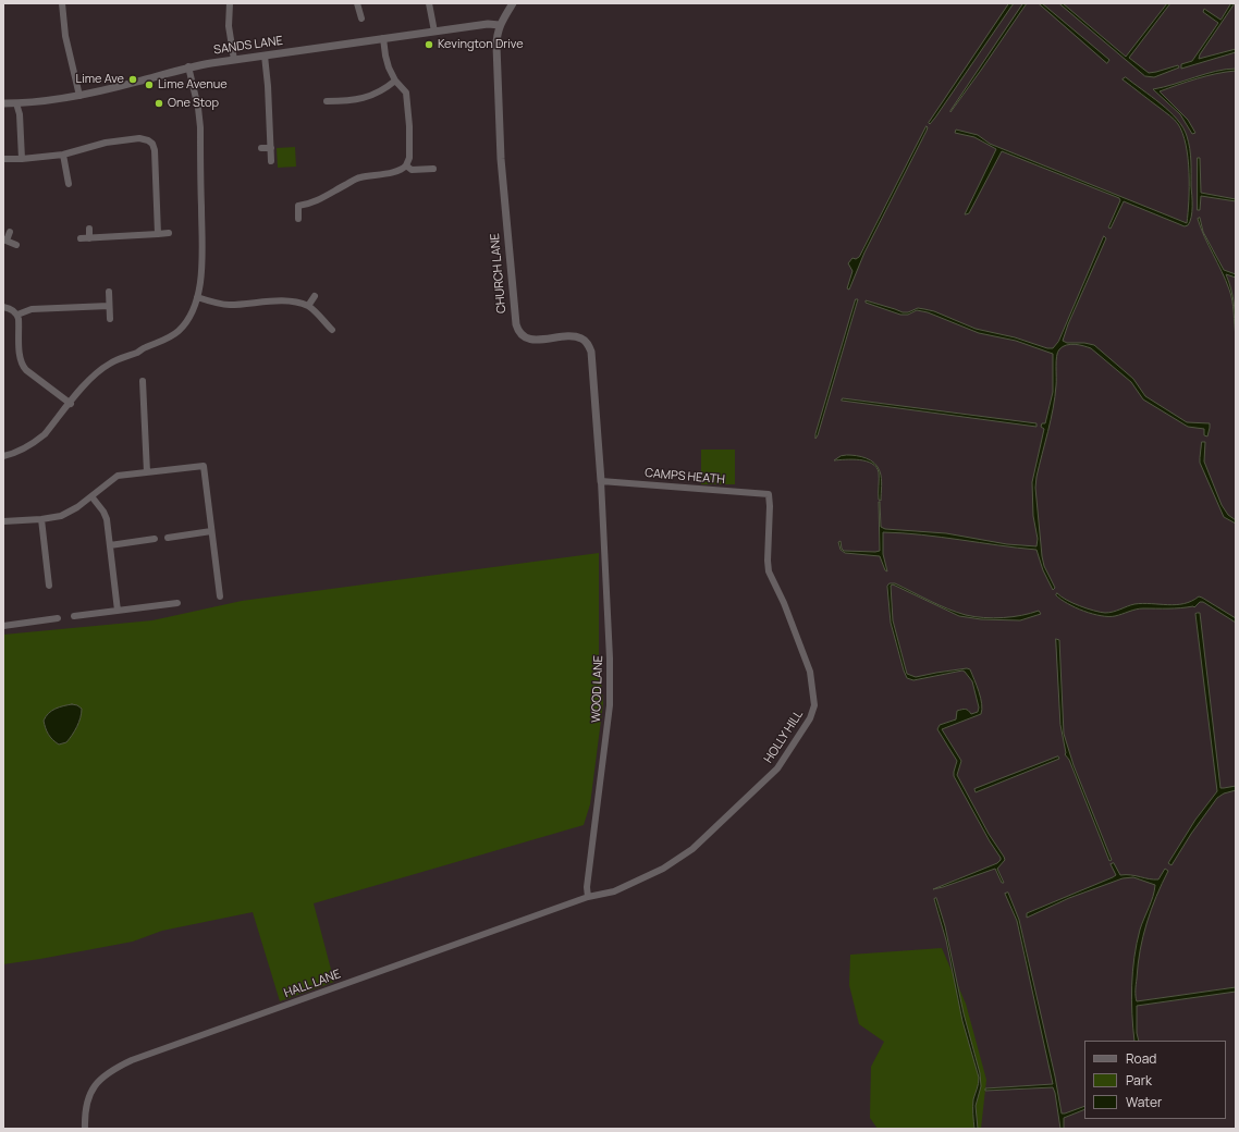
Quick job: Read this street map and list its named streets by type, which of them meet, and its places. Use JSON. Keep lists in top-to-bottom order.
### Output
{
  "streets": {
    "street": [
      "SANDS LANE",
      "CHURCH LANE",
      "CAMPS HEATH",
      "WOOD LANE",
      "HOLLY HILL",
      "HALL LANE"
    ]
  },
  "crossings": [
    ["SANDS LANE", "CHURCH LANE"],
    ["CHURCH LANE", "CAMPS HEATH"],
    ["CHURCH LANE", "WOOD LANE"],
    ["CAMPS HEATH", "WOOD LANE"],
    ["CAMPS HEATH", "HOLLY HILL"],
    ["WOOD LANE", "HOLLY HILL"],
    ["WOOD LANE", "HALL LANE"],
    ["HOLLY HILL", "HALL LANE"]
  ],
  "places": [
    "Kevington Drive",
    "Lime Ave",
    "Lime Avenue",
    "One Stop"
  ],
  "legend": ["Road", "Park", "Water"]
}
